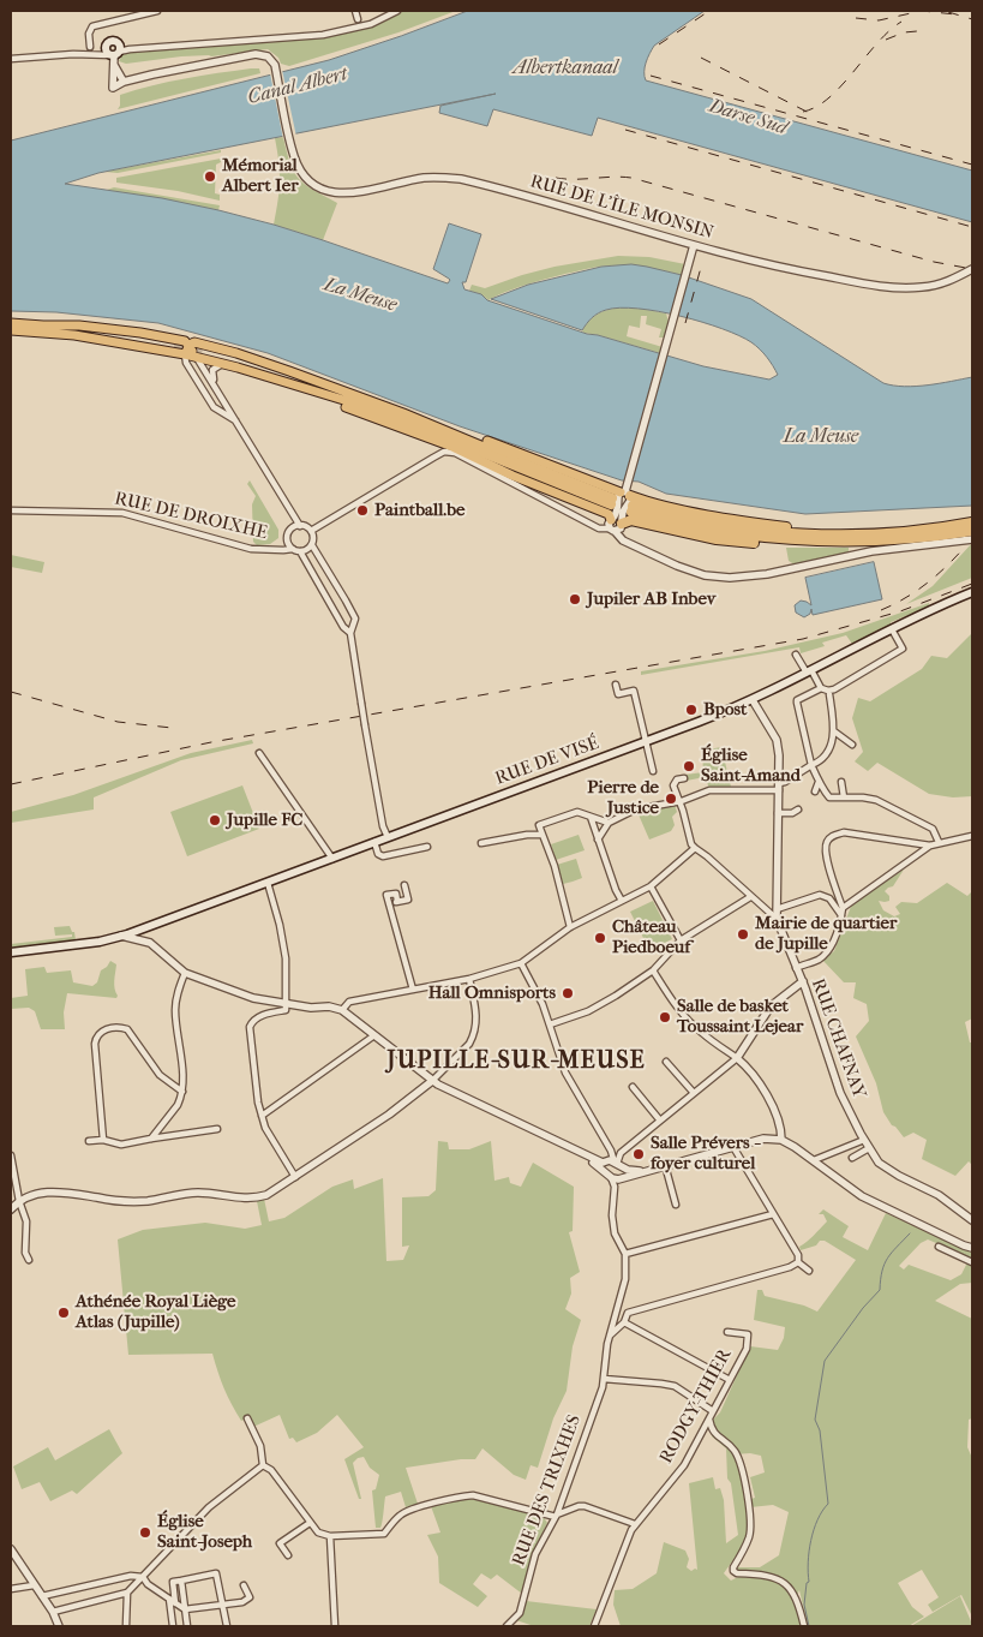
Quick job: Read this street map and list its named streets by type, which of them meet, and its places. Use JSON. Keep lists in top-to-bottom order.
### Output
{
  "streets": {
    "main road": ["RUE DE VISÉ"],
    "street": [
      "RUE DE L'ÎLE MONSIN",
      "RUE DE DROIXHE",
      "RUE CHAFNAY",
      "RODGY-THIER",
      "RUE DES TRIXHES"
    ]
  },
  "districts": ["JUPILLE-SUR-MEUSE"],
  "water": [
    "Albertkanaal",
    "Canal Albert",
    "Darse Sud",
    "La Meuse"
  ],
  "places": [
    "Mémorial Albert Ier",
    "Paintball.be",
    "Jupiler AB Inbev",
    "Bpost",
    "Église Saint-Amand",
    "Pierre de Justice",
    "Jupille FC",
    "Mairie de quartier de Jupille",
    "Château Piedboeuf",
    "Hall Omnisports",
    "Salle de basket Toussaint Lejear",
    "Salle Prévers - foyer culturel",
    "Athénée Royal Liège Atlas (Jupille)",
    "Église Saint-Joseph"
  ]
}
